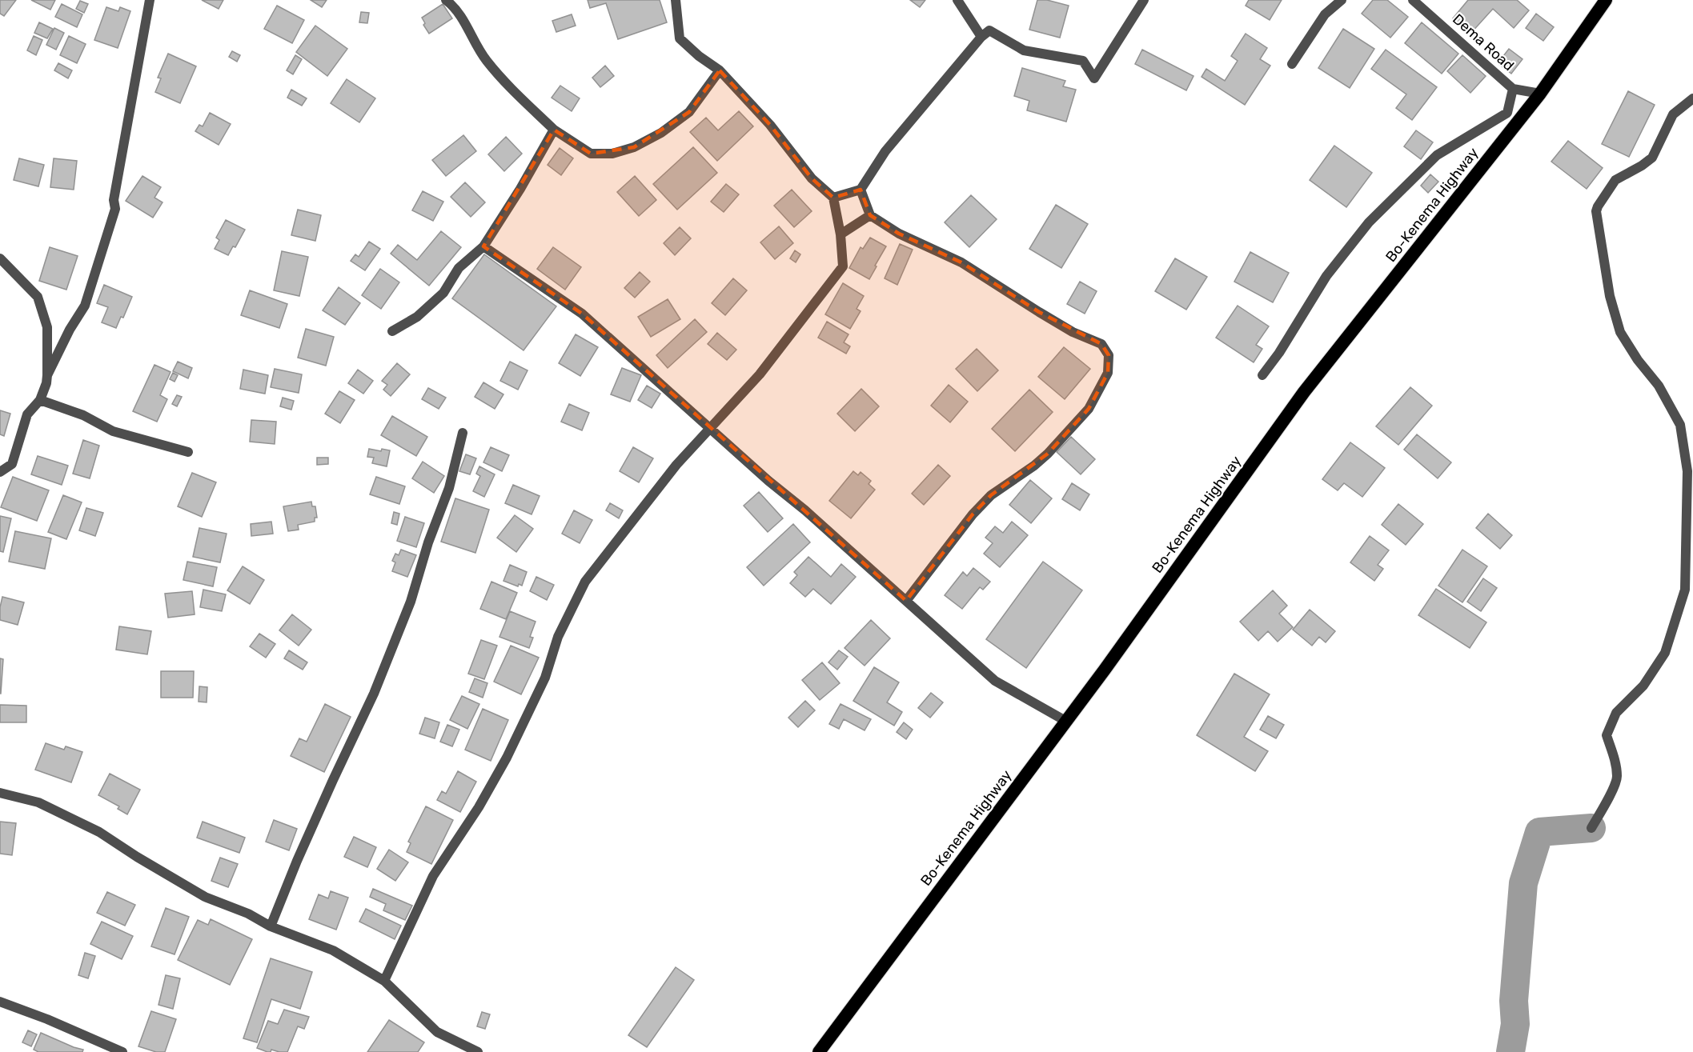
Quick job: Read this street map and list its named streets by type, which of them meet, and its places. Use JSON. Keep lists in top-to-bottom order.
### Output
{
  "streets": {
    "highway": ["Bo-Kenema Highway"],
    "street": ["Dema Road"]
  },
  "crossings": [
    ["Dema Road", "Bo-Kenema Highway"]
  ]
}
